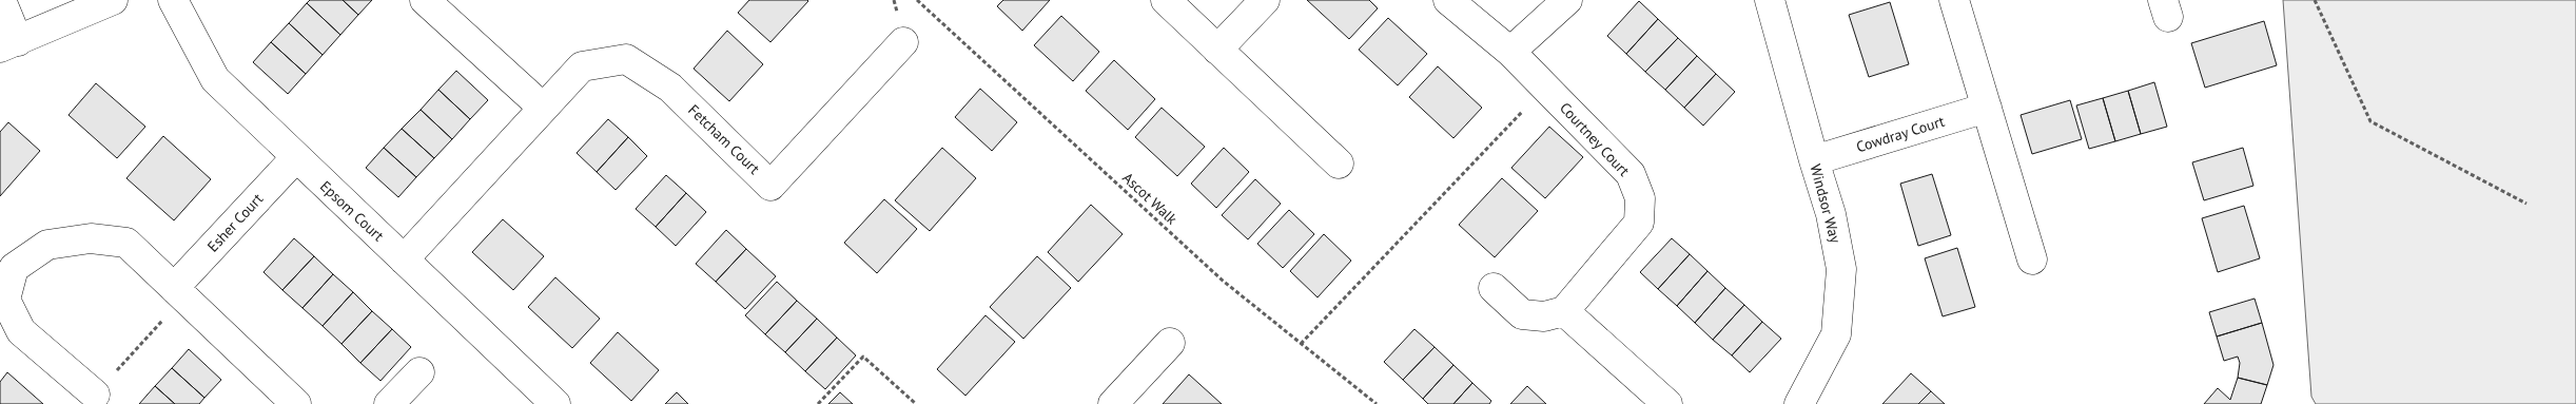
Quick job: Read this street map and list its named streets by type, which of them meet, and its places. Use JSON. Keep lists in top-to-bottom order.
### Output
{
  "streets": {
    "street": [
      "Cowdray Court",
      "Fetcham Court",
      "Courtney Court",
      "Windsor Way",
      "Epsom Court",
      "Esher Court"
    ],
    "path": ["Ascot Walk"]
  },
  "crossings": [
    ["Cowdray Court", "Windsor Way"],
    ["Fetcham Court", "Epsom Court"],
    ["Epsom Court", "Esher Court"]
  ]
}
